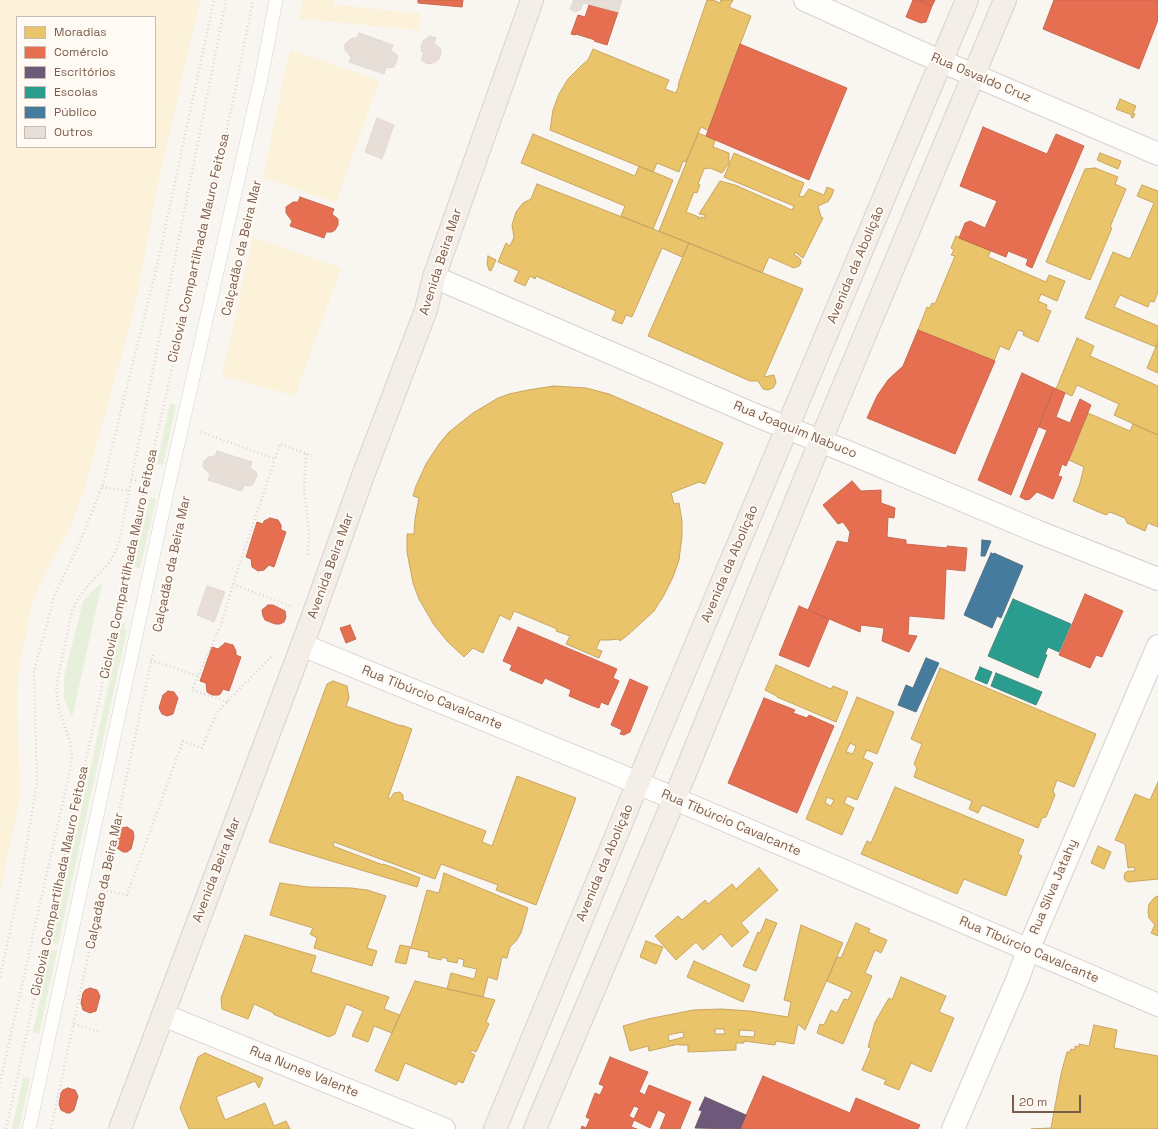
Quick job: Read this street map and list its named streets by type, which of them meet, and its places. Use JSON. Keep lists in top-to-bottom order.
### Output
{
  "streets": {
    "main road": ["Avenida Beira Mar", "Avenida da Abolição"],
    "street": [
      "Rua Osvaldo Cruz",
      "Rua Joaquim Nabuco",
      "Rua Tibúrcio Cavalcante",
      "Rua Silva Jatahy",
      "Rua Nunes Valente"
    ],
    "path": ["Ciclovia Compartilhada Mauro Feitosa", "Calçadão da Beira Mar"]
  },
  "crossings": [
    ["Rua Osvaldo Cruz", "Avenida da Abolição"],
    ["Avenida Beira Mar", "Rua Joaquim Nabuco"],
    ["Avenida Beira Mar", "Rua Tibúrcio Cavalcante"],
    ["Avenida Beira Mar", "Rua Nunes Valente"],
    ["Avenida da Abolição", "Rua Joaquim Nabuco"],
    ["Avenida da Abolição", "Rua Tibúrcio Cavalcante"],
    ["Rua Tibúrcio Cavalcante", "Rua Silva Jatahy"]
  ],
  "legend": [
    "Moradias",
    "Comércio",
    "Escritórios",
    "Escolas",
    "Público",
    "Outros"
  ],
  "scale_bar": "20 m"
}
